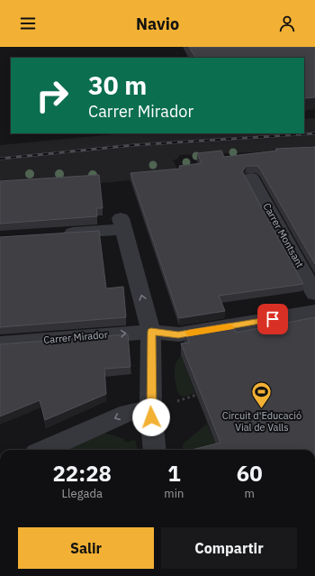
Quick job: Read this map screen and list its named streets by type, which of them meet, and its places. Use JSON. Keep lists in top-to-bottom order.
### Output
{
  "streets": {
    "street": ["Carrer Montsant", "Carrer Mirador"]
  },
  "places": {
    "sports": ["Circuit d'Educació Vial de Valls"]
  },
  "page": {
    "header": "Navio",
    "turn": ["30 m", "Carrer Mirador"],
    "eta": [
      "22:28",
      "Llegada",
      "1",
      "min",
      "60",
      "m"
    ],
    "buttons": ["Salir", "Compartir"]
  }
}
